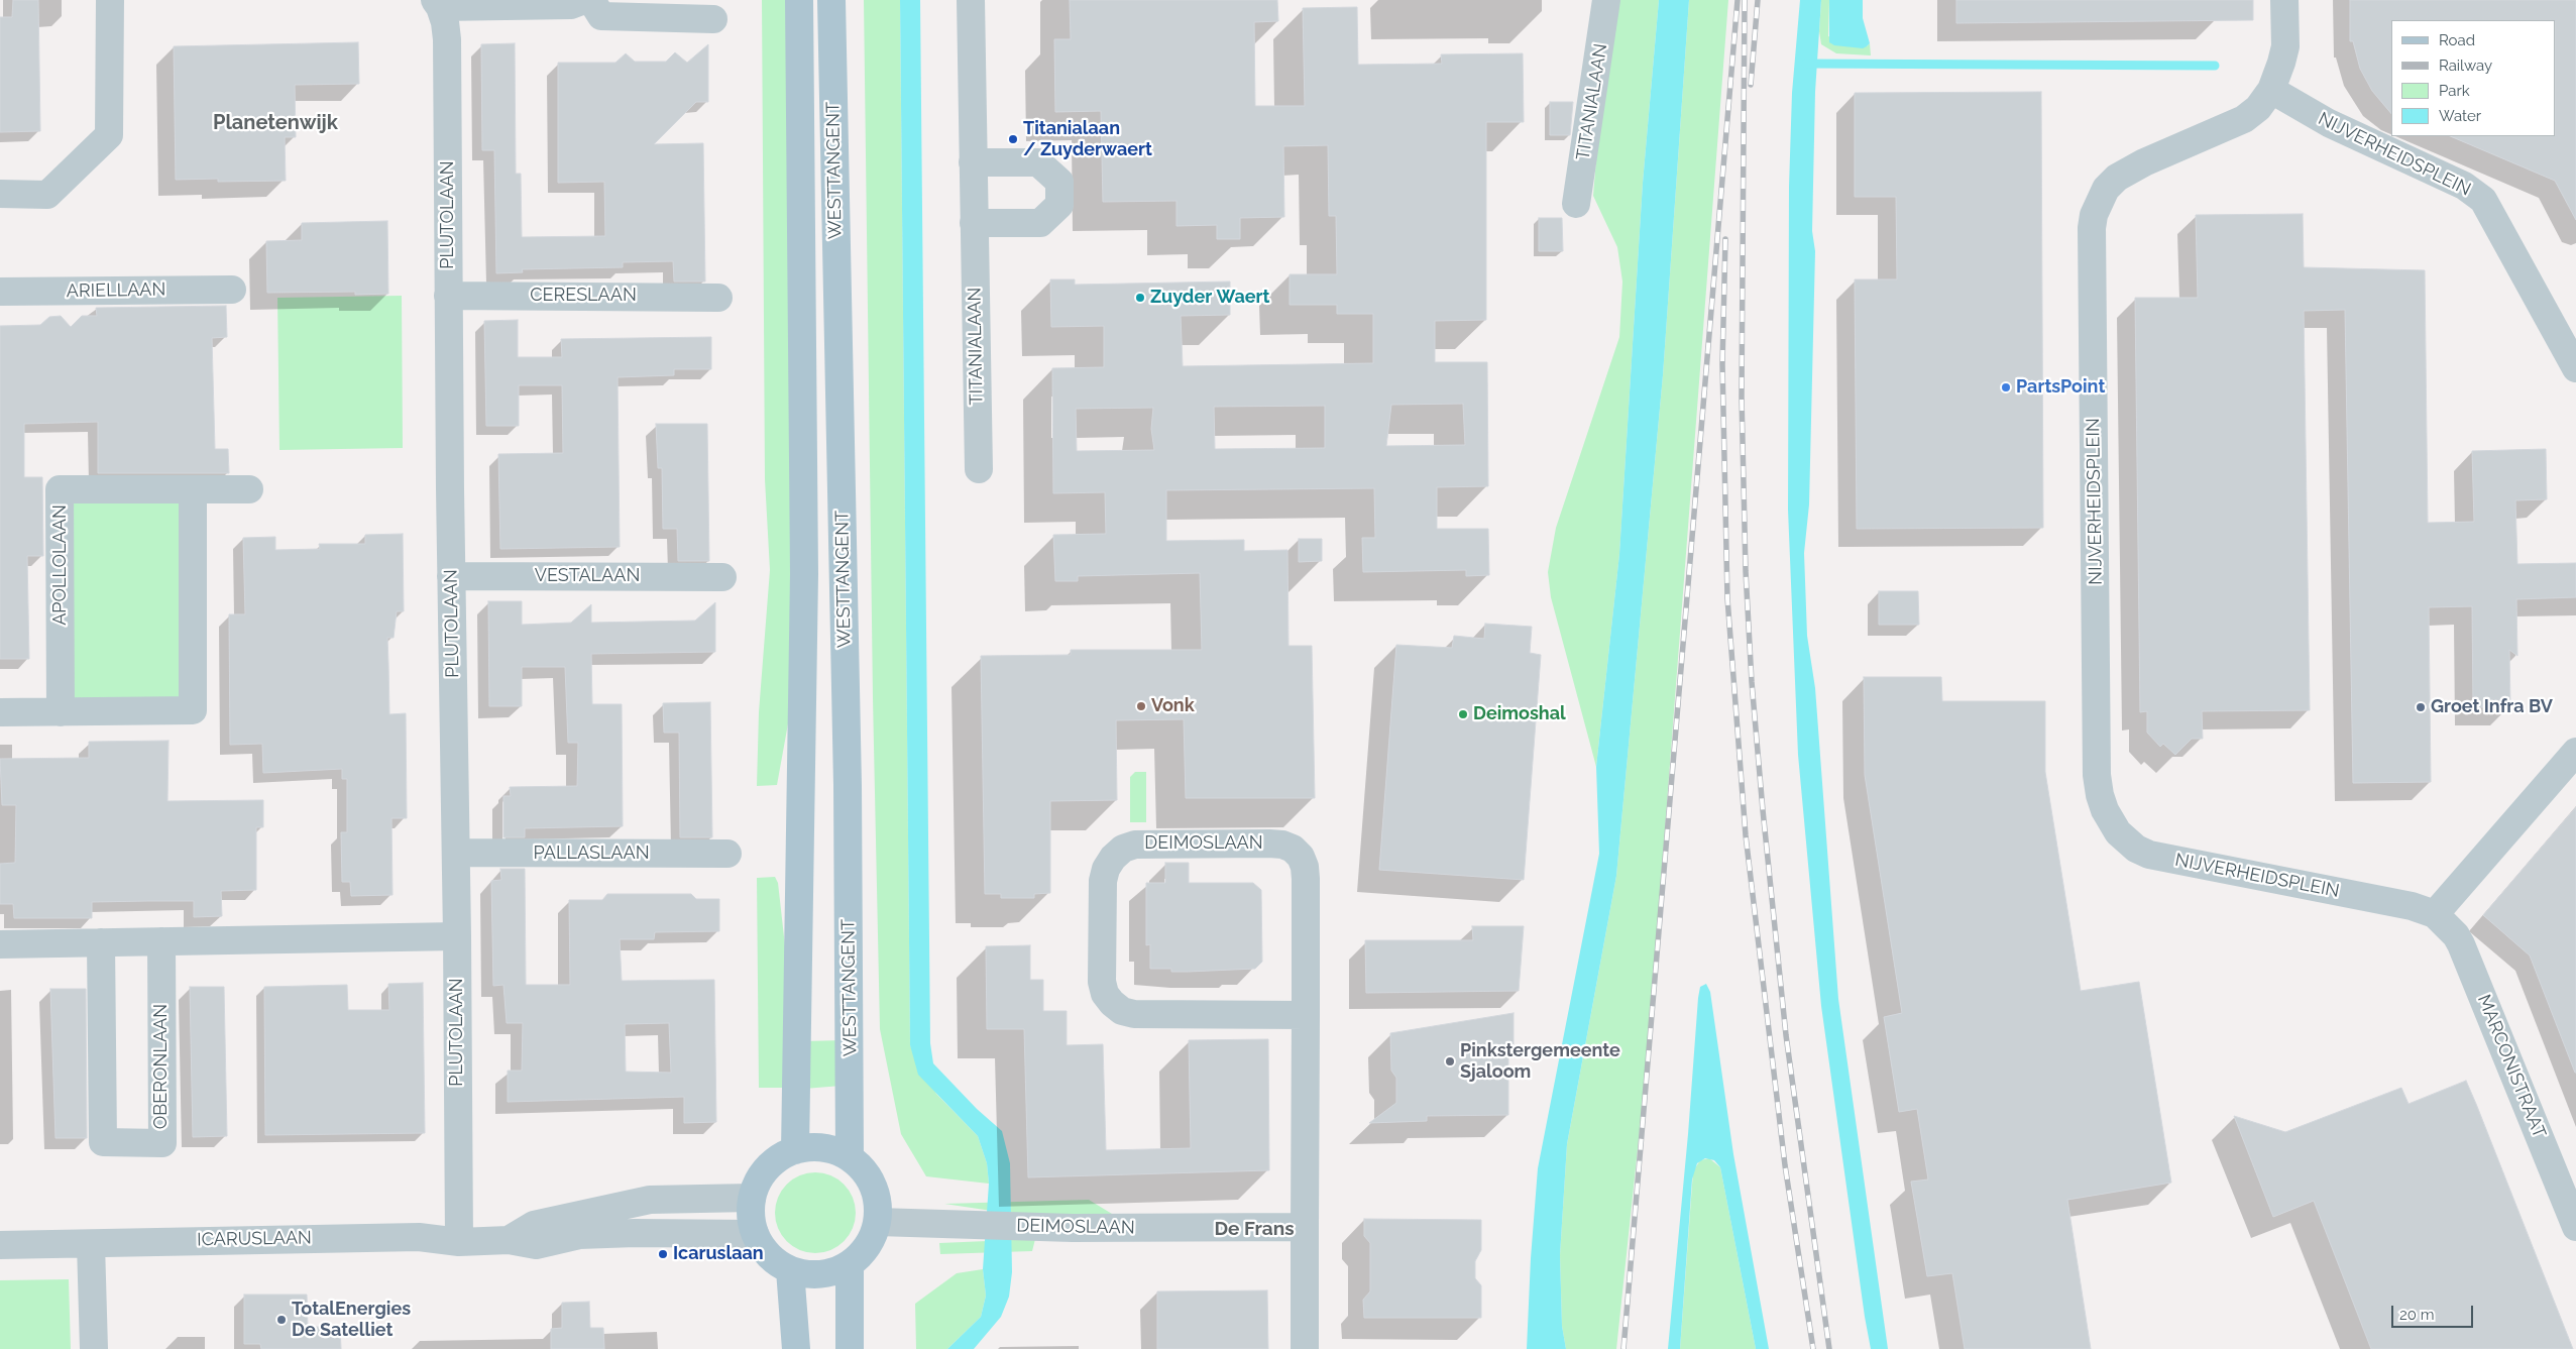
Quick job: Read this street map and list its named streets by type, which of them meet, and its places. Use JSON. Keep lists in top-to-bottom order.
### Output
{
  "streets": {
    "main road": ["WESTTANGENT"],
    "street": [
      "TITANIALAAN",
      "NIJVERHEIDSPLEIN",
      "PLUTOLAAN",
      "ARIELLAAN",
      "CERESLAAN",
      "APOLLOLAAN",
      "VESTALAAN",
      "DEIMOSLAAN",
      "PALLASLAAN",
      "OBERONLAAN",
      "MARCONISTRAAT",
      "ICARUSLAAN"
    ]
  },
  "crossings": [
    ["NIJVERHEIDSPLEIN", "MARCONISTRAAT"],
    ["WESTTANGENT", "DEIMOSLAAN"],
    ["WESTTANGENT", "ICARUSLAAN"],
    ["PLUTOLAAN", "CERESLAAN"],
    ["PLUTOLAAN", "VESTALAAN"],
    ["PLUTOLAAN", "PALLASLAAN"],
    ["PLUTOLAAN", "ICARUSLAAN"],
    ["DEIMOSLAAN", "ICARUSLAAN"]
  ],
  "districts": ["Planetenwijk", "De Frans"],
  "places": [
    "Titanialaan / Zuyderwaert",
    "Zuyder Waert",
    "PartsPoint",
    "Vonk",
    "Groet Infra BV",
    "Deimoshal",
    "Pinkstergemeente Sjaloom",
    "Icaruslaan",
    "TotalEnergies De Satelliet"
  ],
  "legend": [
    "Road",
    "Railway",
    "Park",
    "Water"
  ],
  "scale_bar": "20 m"
}
